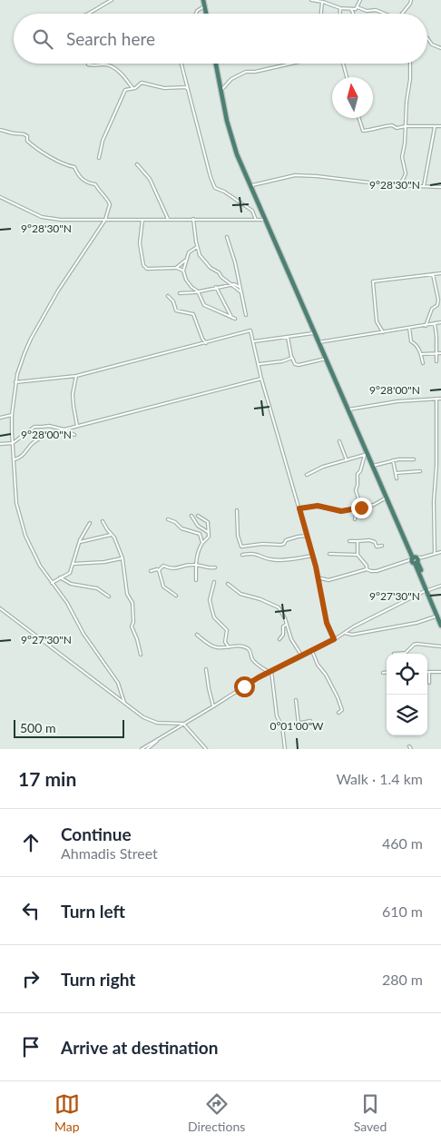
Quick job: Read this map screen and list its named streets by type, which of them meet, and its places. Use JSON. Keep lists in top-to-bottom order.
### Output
{
  "scale_bar": "500 m",
  "north": "top",
  "page": {
    "search": "Search here",
    "scale": "500 m",
    "heading": ["17 min", "Walk · 1.4 km"],
    "list": [
      ["Continue", "Ahmadis Street", "460 m"],
      ["Turn left", "610 m"],
      ["Turn right", "280 m"],
      "Arrive at destination"
    ],
    "nav": ["Map", "Directions", "Saved"]
  },
  "coordinates": [
    "9°28'30\"N",
    "9°28'00\"N",
    "9°27'30\"N",
    "0°01'00\"W"
  ]
}
